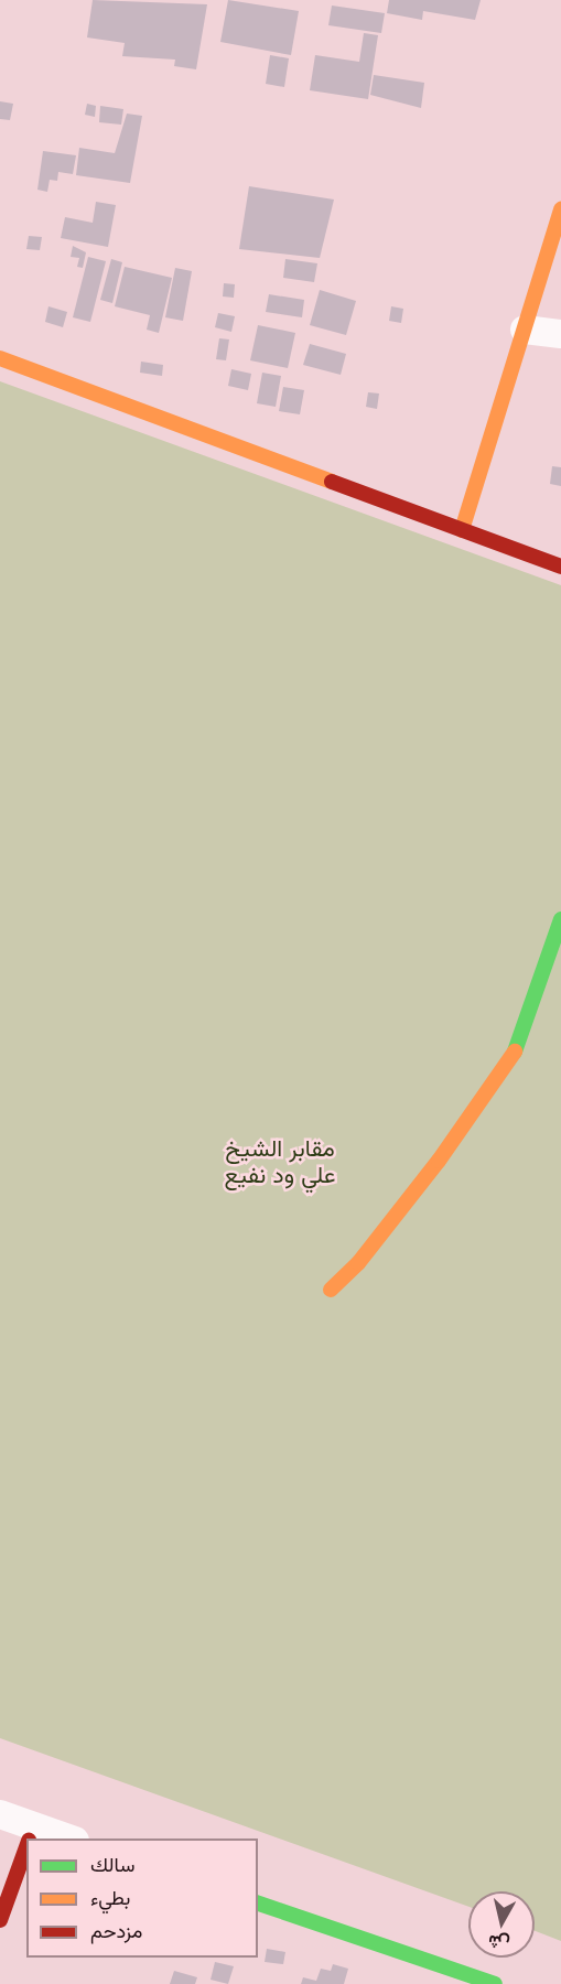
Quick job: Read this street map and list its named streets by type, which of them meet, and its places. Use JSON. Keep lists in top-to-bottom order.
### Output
{
  "parks": ["مقابر الشيخ علي ود نفيع"],
  "legend": ["سالك", "بطيء", "مزدحم"],
  "north": "bottom"
}
